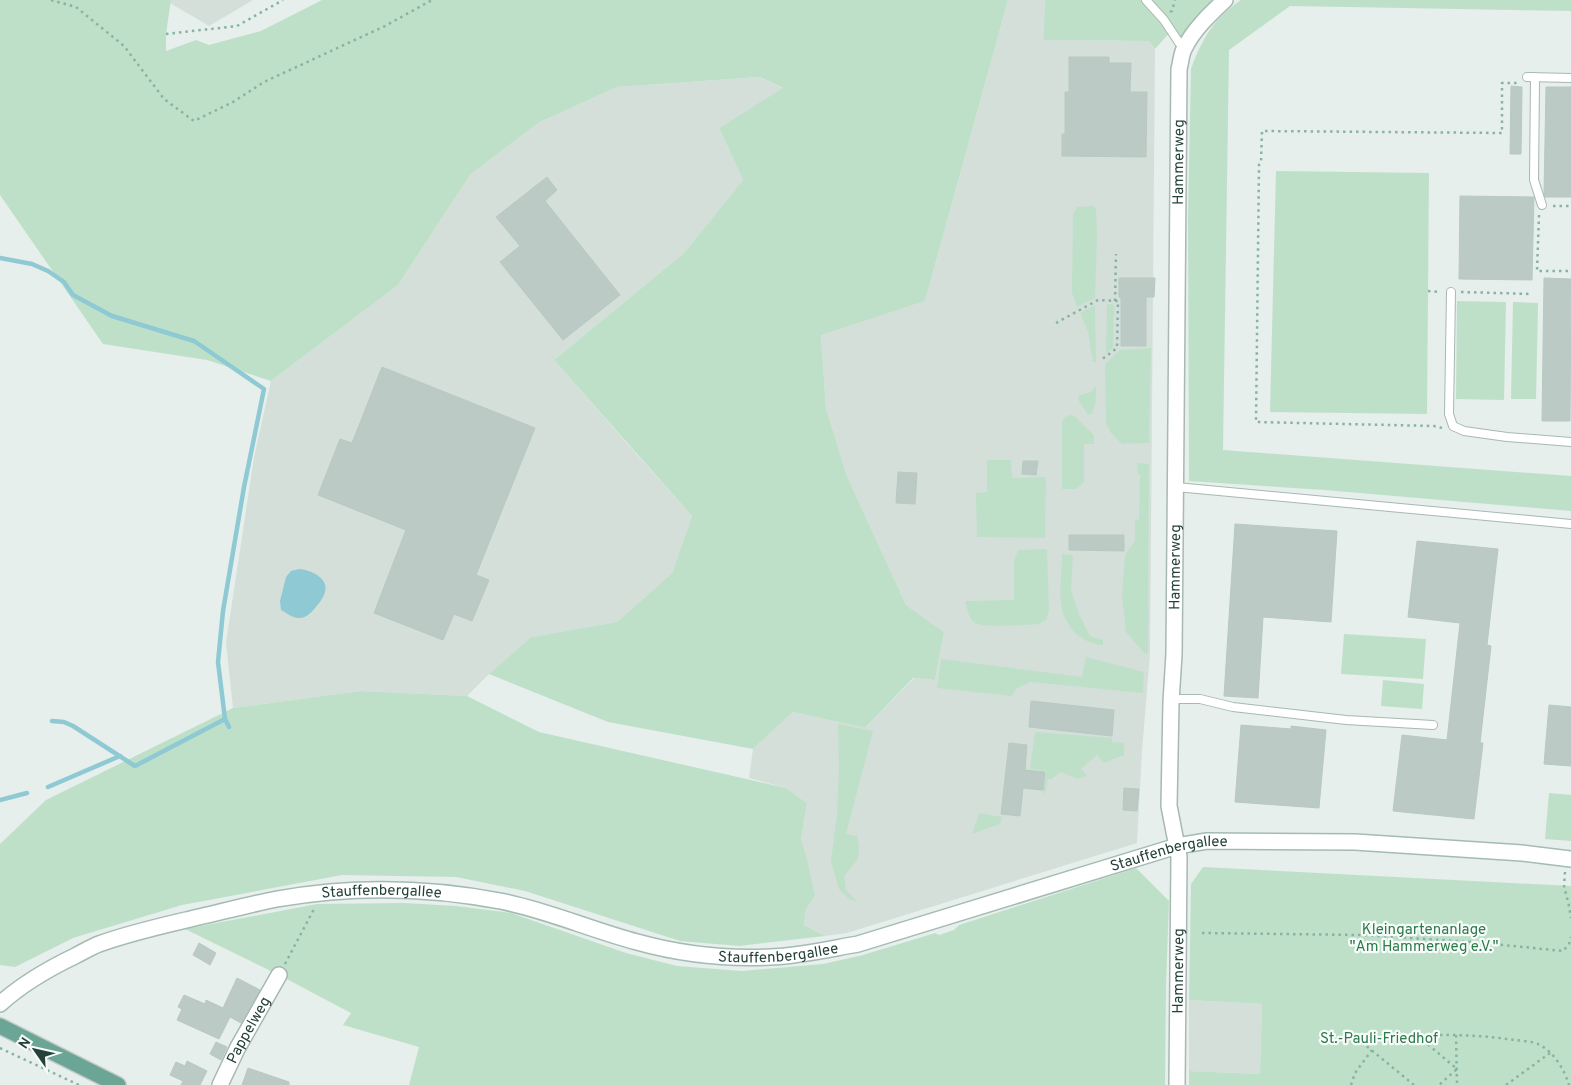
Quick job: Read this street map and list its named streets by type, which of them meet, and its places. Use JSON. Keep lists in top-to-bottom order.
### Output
{
  "streets": {
    "main road": ["Hammerweg", "Stauffenbergallee", "Pappelweg"]
  },
  "crossings": [
    ["Hammerweg", "Stauffenbergallee"]
  ],
  "parks": ["Kleingartenanlage \"Am Hammerweg e.V.\"", "St.-Pauli-Friedhof"],
  "north": "top left"
}
